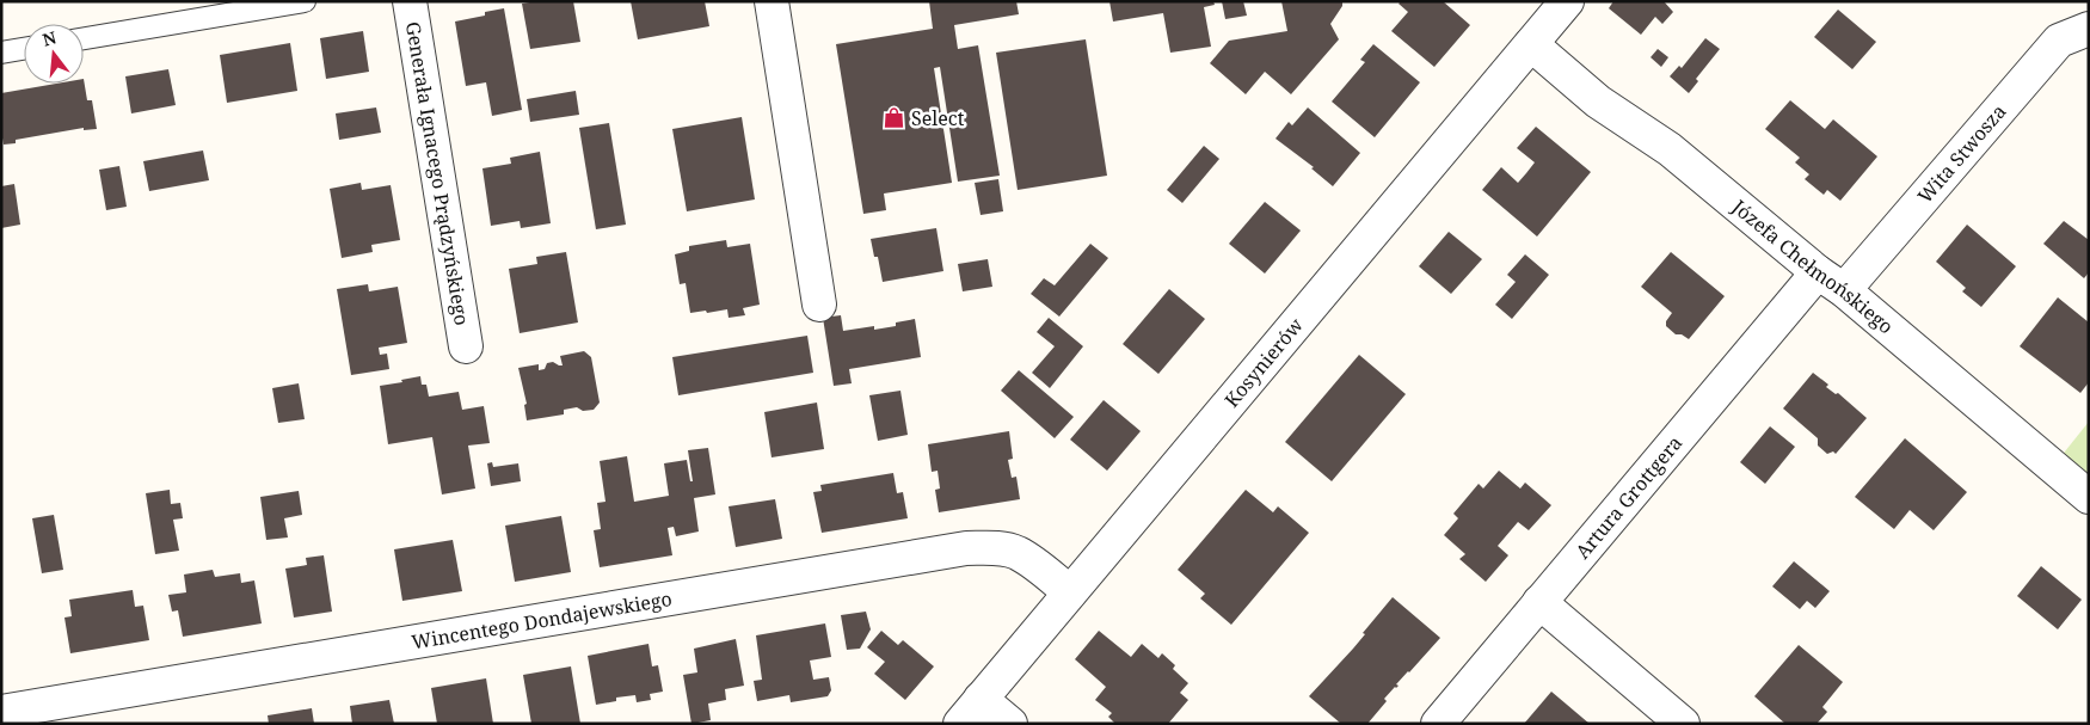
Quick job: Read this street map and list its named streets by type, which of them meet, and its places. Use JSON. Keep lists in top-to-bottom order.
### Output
{
  "streets": {
    "street": [
      "Wita Stwosza",
      "Generała Ignacego Prądzyńskiego",
      "Józefa Chełmońskiego",
      "Kosynierów",
      "Artura Grottgera",
      "Wincentego Dondajewskiego"
    ]
  },
  "crossings": [
    ["Wita Stwosza", "Józefa Chełmońskiego"],
    ["Wita Stwosza", "Artura Grottgera"],
    ["Józefa Chełmońskiego", "Kosynierów"],
    ["Józefa Chełmońskiego", "Artura Grottgera"],
    ["Kosynierów", "Wincentego Dondajewskiego"]
  ],
  "places": {
    "shop": ["Select"]
  },
  "north": "top"
}
